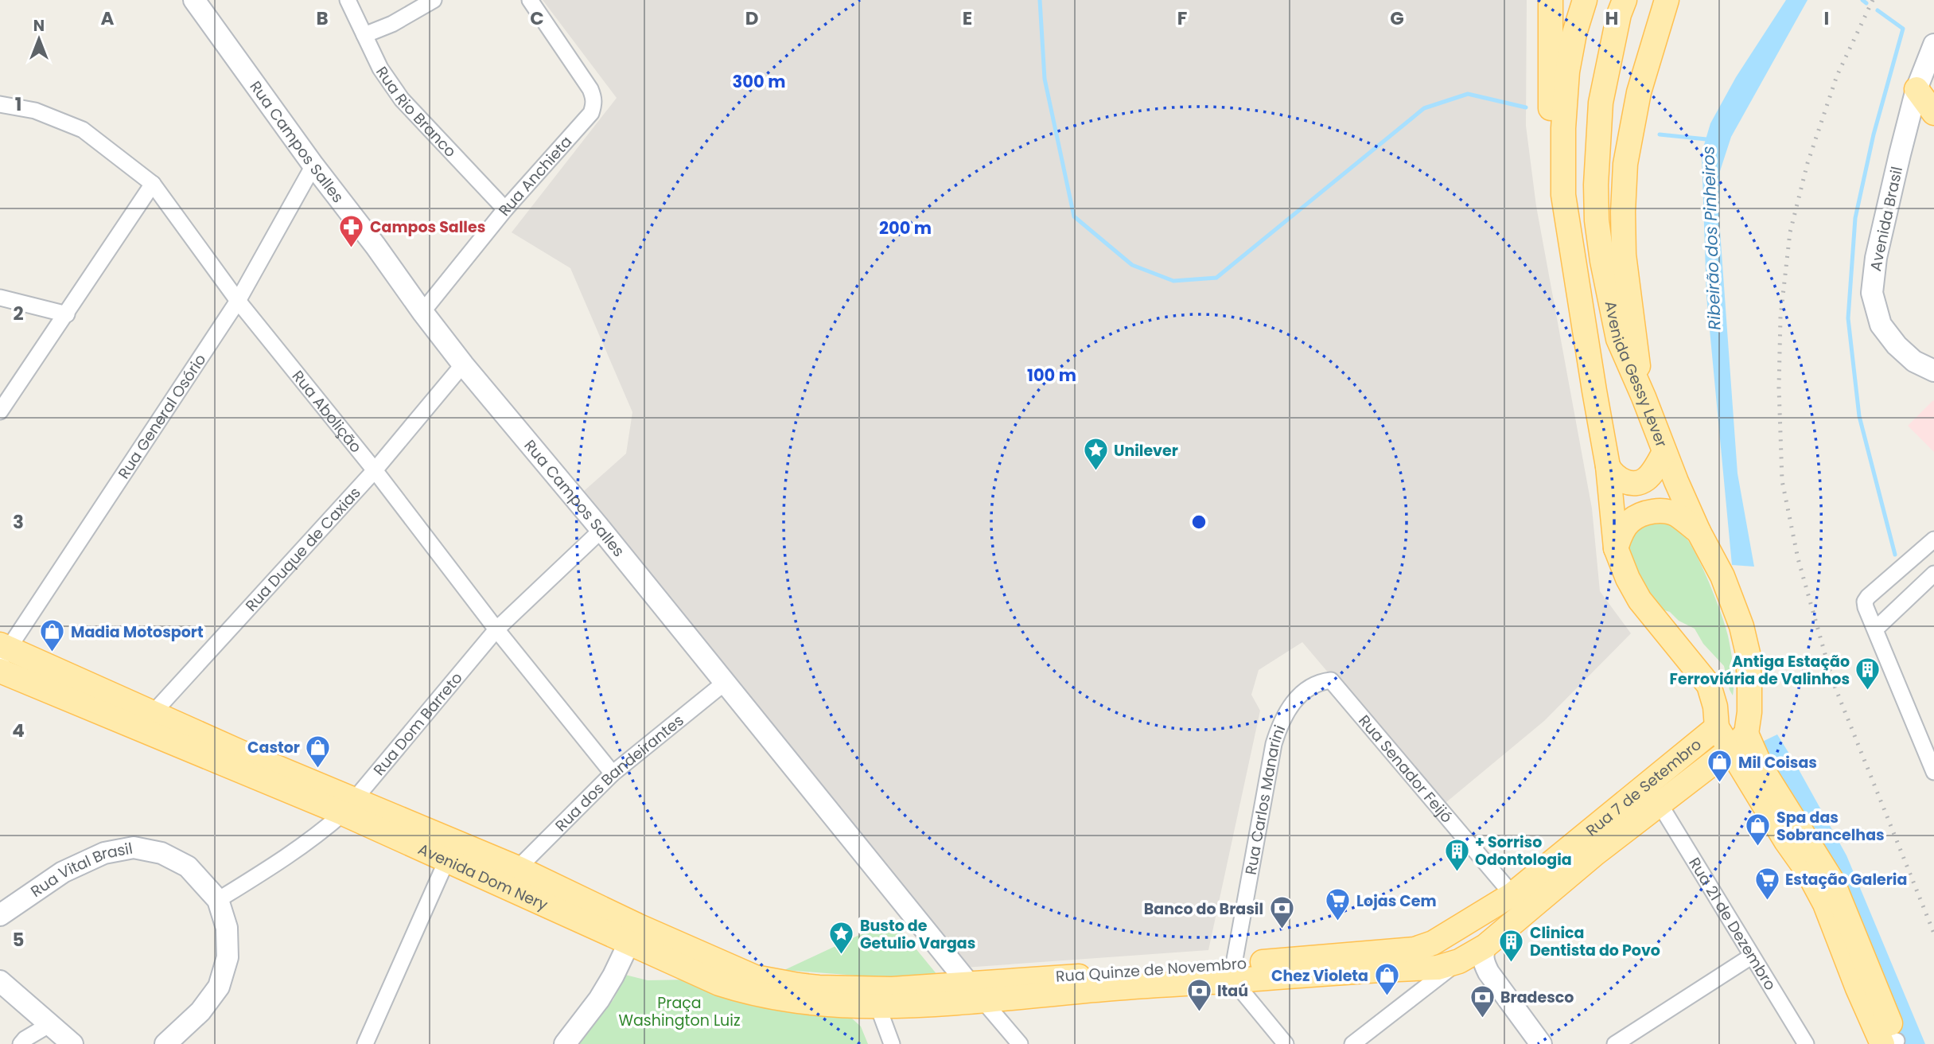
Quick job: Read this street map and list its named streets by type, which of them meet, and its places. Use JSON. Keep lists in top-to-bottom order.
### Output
{
  "streets": {
    "main road": [
      "Rua Campos Salles",
      "Avenida Brasil",
      "Avenida Gessy Lever",
      "Rua 7 de Setembro",
      "Rua Vital Brasil",
      "Avenida Dom Nery",
      "Rua Quinze de Novembro"
    ],
    "street": [
      "Rua Rio Branco",
      "Rua Anchieta",
      "Rua Abolição",
      "Rua General Osório",
      "Rua Duque de Caxias",
      "Rua Dom Barreto",
      "Rua Senador Feijó",
      "Rua dos Bandeirantes",
      "Rua Carlos Manarini",
      "Rua 21 de Dezembro"
    ]
  },
  "crossings": [
    ["Rua Rio Branco", "Rua Anchieta"],
    ["Rua Campos Salles", "Rua Anchieta"],
    ["Rua Campos Salles", "Rua General Osório"],
    ["Rua Campos Salles", "Rua Duque de Caxias"],
    ["Rua Campos Salles", "Rua Dom Barreto"],
    ["Rua Campos Salles", "Rua dos Bandeirantes"],
    ["Rua Campos Salles", "Avenida Dom Nery"],
    ["Rua Campos Salles", "Rua Quinze de Novembro"],
    ["Avenida Gessy Lever", "Rua 7 de Setembro"],
    ["Rua Abolição", "Rua General Osório"],
    ["Rua Abolição", "Rua Duque de Caxias"],
    ["Rua Abolição", "Rua Dom Barreto"],
    ["Rua Abolição", "Rua dos Bandeirantes"],
    ["Rua General Osório", "Avenida Dom Nery"],
    ["Rua Duque de Caxias", "Avenida Dom Nery"],
    ["Rua Dom Barreto", "Rua Vital Brasil"],
    ["Rua Dom Barreto", "Avenida Dom Nery"],
    ["Rua Senador Feijó", "Rua 7 de Setembro"],
    ["Rua Senador Feijó", "Rua Carlos Manarini"],
    ["Rua dos Bandeirantes", "Avenida Dom Nery"],
    ["Rua 7 de Setembro", "Rua 21 de Dezembro"],
    ["Rua 7 de Setembro", "Rua Quinze de Novembro"],
    ["Rua Carlos Manarini", "Rua Quinze de Novembro"],
    ["Avenida Dom Nery", "Rua Quinze de Novembro"]
  ],
  "water": ["Ribeirão dos Pinheiros"],
  "parks": ["Praça Washington Luiz"],
  "places": {
    "pharmacy": ["Campos Salles"],
    "place": ["Unilever", "Busto de Getulio Vargas"],
    "shop": [
      "Madia Motosport",
      "Castor",
      "Mil Coisas",
      "Spa das Sobrancelhas",
      "Chez Violeta"
    ],
    "building": ["Antiga Estação Ferroviária de Valinhos", "+ Sorriso Odontologia", "Clinica Dentista do Povo"],
    "supermarket": ["Estação Galeria", "Lojas Cem"],
    "bank": ["Banco do Brasil", "Itaú", "Bradesco"]
  },
  "north": "top",
  "grid": {
    "columns": [
      "A",
      "B",
      "C",
      "D",
      "E",
      "F",
      "G",
      "H",
      "I"
    ],
    "rows": [
      "1",
      "2",
      "3",
      "4",
      "5"
    ]
  },
  "rings": ["300 m", "200 m", "100 m"]
}
